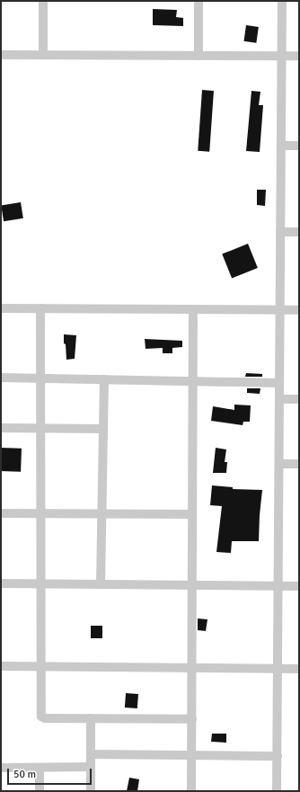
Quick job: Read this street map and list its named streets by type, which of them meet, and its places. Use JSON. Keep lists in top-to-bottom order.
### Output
{
  "scale_bar": "50 m"
}
